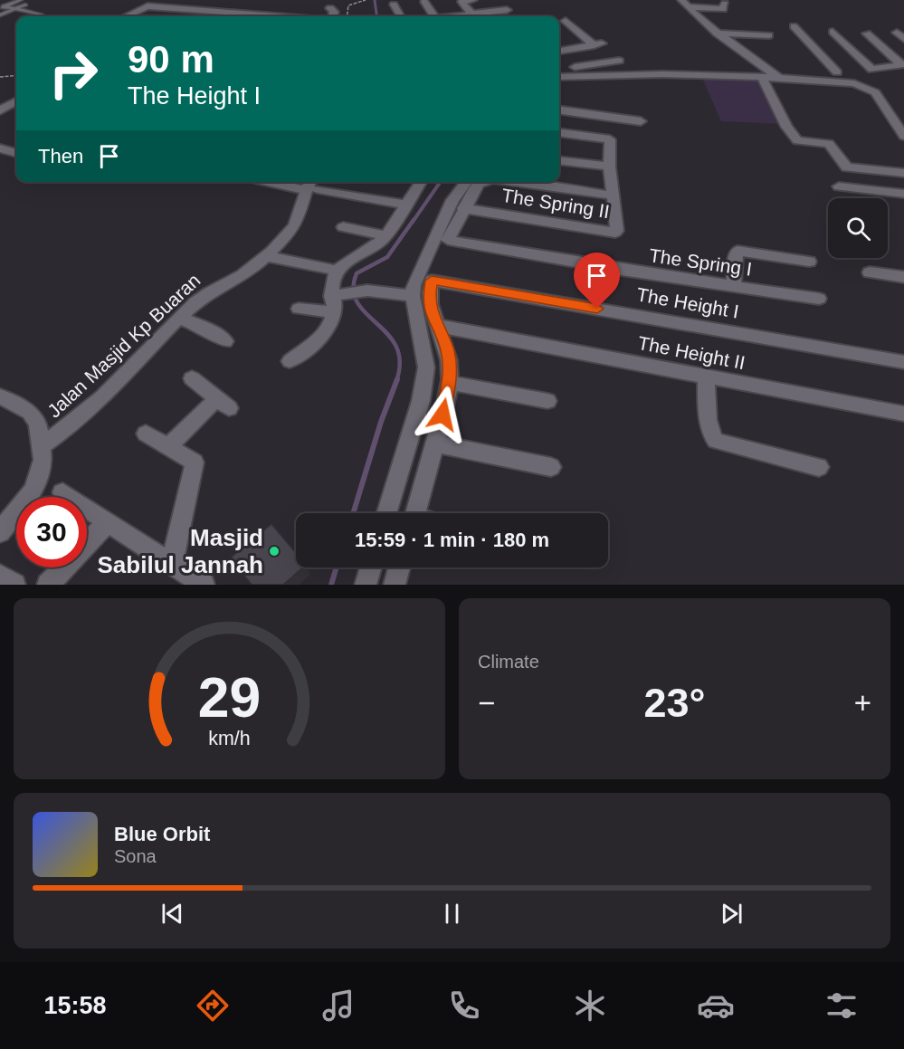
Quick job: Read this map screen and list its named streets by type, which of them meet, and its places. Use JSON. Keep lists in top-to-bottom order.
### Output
{
  "streets": {
    "street": [
      "The Spring II",
      "The Spring I",
      "The Height I",
      "Jalan Masjid Kp Buaran",
      "The Height II"
    ]
  },
  "crossings": [
    ["The Spring II", "The Spring I"],
    ["The Height I", "The Height II"]
  ],
  "places": ["Masjid Sabilul Jannah"],
  "page": {
    "turn": ["90 m", "The Height I"],
    "then": "Then",
    "limit": "30",
    "trip": "15:59 · 1 min · 180 m",
    "tile": "Climate",
    "heat": ["−", "23°", "+"],
    "song": ["Blue Orbit", "Sona"],
    "tabs": "15:58",
    "gauge": ["29", "km/h"]
  }
}
